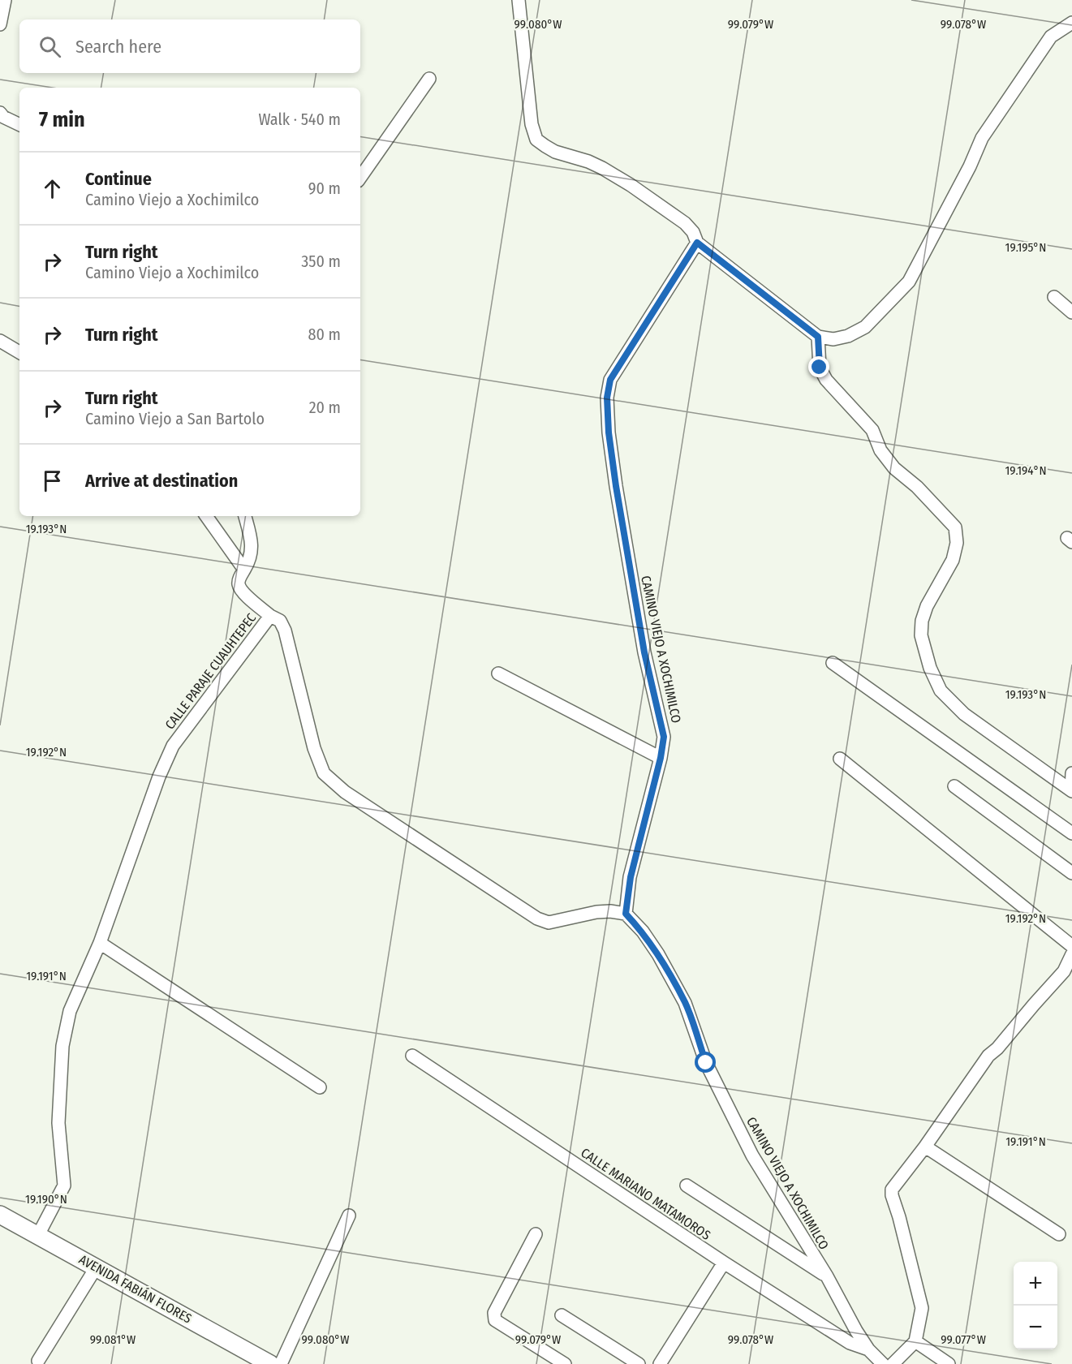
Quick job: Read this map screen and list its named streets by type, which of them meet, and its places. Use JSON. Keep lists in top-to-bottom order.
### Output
{
  "streets": {
    "main road": ["AVENIDA FABIÁN FLORES"],
    "street": ["CAMINO VIEJO A XOCHIMILCO", "CALLE PARAJE CUAUHTEPEC", "CALLE MARIANO MATAMOROS"]
  },
  "crossings": [
    ["CAMINO VIEJO A XOCHIMILCO", "CALLE PARAJE CUAUHTEPEC"],
    ["CAMINO VIEJO A XOCHIMILCO", "CALLE MARIANO MATAMOROS"],
    ["CALLE PARAJE CUAUHTEPEC", "AVENIDA FABIÁN FLORES"]
  ],
  "page": {
    "search": "Search here",
    "heading": ["7 min", "Walk · 540 m"],
    "list": [
      ["Continue", "Camino Viejo a Xochimilco", "90 m"],
      ["Turn right", "Camino Viejo a Xochimilco", "350 m"],
      ["Turn right", "80 m"],
      ["Turn right", "Camino Viejo a San Bartolo", "20 m"],
      "Arrive at destination"
    ],
    "map_buttons": ["+", "−"]
  },
  "coordinates": [
    "99.080°W",
    "99.079°W",
    "99.078°W",
    "19.195°N",
    "19.194°N",
    "19.193°N",
    "19.192°N",
    "19.191°N",
    "19.190°N",
    "99.081°W",
    "99.077°W"
  ]
}
